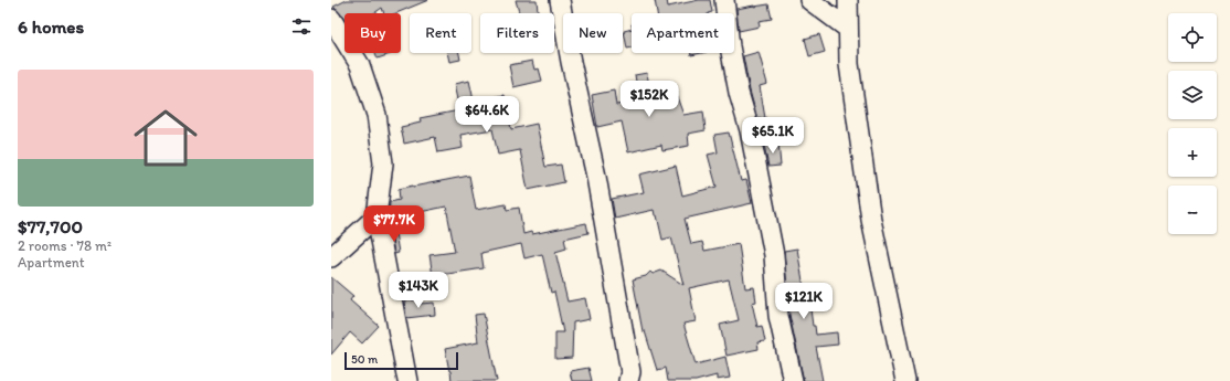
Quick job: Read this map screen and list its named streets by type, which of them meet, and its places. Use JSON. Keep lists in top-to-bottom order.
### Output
{
  "scale_bar": "50 m",
  "page": {
    "heading": "6 homes",
    "map_buttons": ["+", "−"],
    "chip": [
      "Buy",
      "Rent",
      "Filters",
      "New",
      "Apartment"
    ],
    "list": [
      {
        "name": "$77,700",
        "note": "2 rooms · 78 m² · Apartment"
      }
    ],
    "price": [
      "$152K",
      "$64.6K",
      "$65.1K",
      "$77.7K",
      "$143K",
      "$121K"
    ],
    "scale": "50 m"
  }
}
